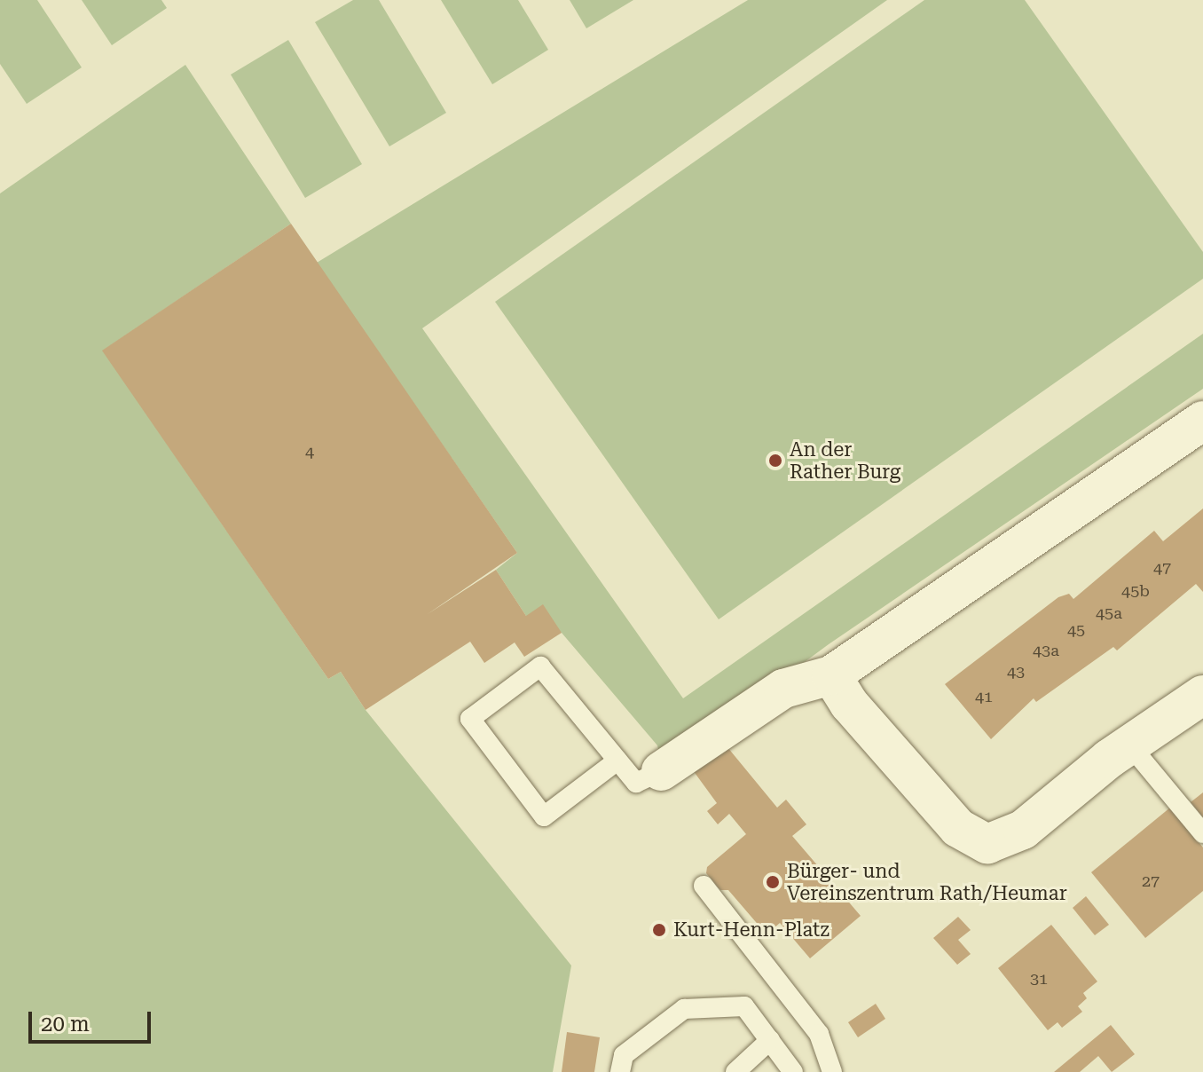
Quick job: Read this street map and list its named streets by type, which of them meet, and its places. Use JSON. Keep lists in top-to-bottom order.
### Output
{
  "places": ["An der Rather Burg", "Bürger- und Vereinszentrum Rath/Heumar", "Kurt-Henn-Platz"],
  "house_numbers": [
    "4",
    "47",
    "45b",
    "45a",
    "45",
    "43a",
    "43",
    "41",
    "27",
    "31"
  ],
  "scale_bar": "20 m"
}
